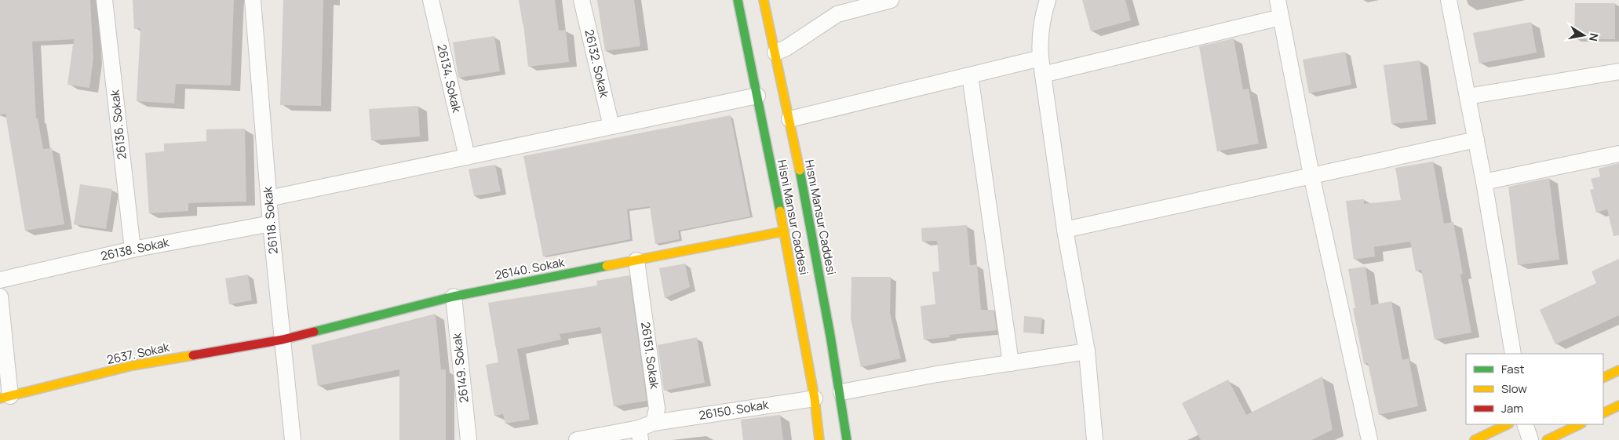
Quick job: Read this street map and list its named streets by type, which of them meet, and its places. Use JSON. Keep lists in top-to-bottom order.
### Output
{
  "streets": {
    "main road": [
      "Hisni Mansur Caddesi",
      "Hısnı Mansur Caddesi",
      "26140. Sokak",
      "2637. Sokak"
    ],
    "street": [
      "26132. Sokak",
      "26134. Sokak",
      "26136. Sokak",
      "26118. Sokak",
      "26138. Sokak",
      "26151. Sokak",
      "26149. Sokak",
      "26150. Sokak"
    ]
  },
  "crossings": [
    ["26136. Sokak", "26138. Sokak"],
    ["Hisni Mansur Caddesi", "26140. Sokak"],
    ["Hisni Mansur Caddesi", "26150. Sokak"],
    ["26118. Sokak", "26138. Sokak"],
    ["26118. Sokak", "26140. Sokak"],
    ["26118. Sokak", "2637. Sokak"],
    ["26140. Sokak", "2637. Sokak"],
    ["26140. Sokak", "26151. Sokak"],
    ["26140. Sokak", "26149. Sokak"],
    ["26151. Sokak", "26150. Sokak"]
  ],
  "legend": ["Fast", "Slow", "Jam"],
  "north": "right"
}
